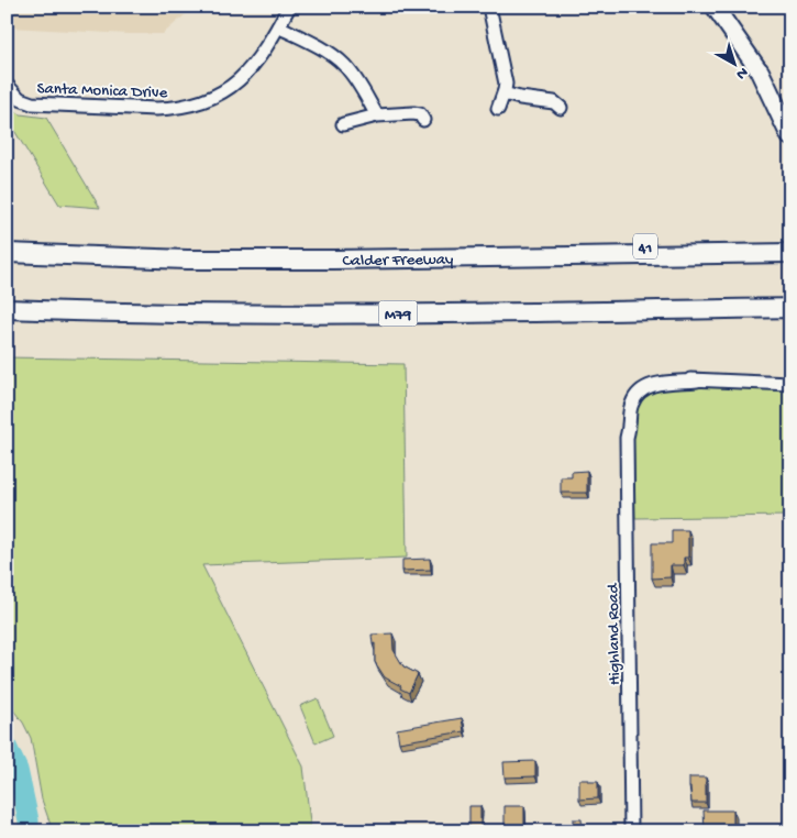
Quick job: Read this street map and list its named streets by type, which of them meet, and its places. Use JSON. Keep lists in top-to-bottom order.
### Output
{
  "streets": {
    "highway": ["41", "Calder Freeway", "M79"],
    "street": ["Santa Monica Drive", "Highland Road"]
  },
  "crossings": [
    ["41", "Calder Freeway"]
  ],
  "north": "bottom right"
}
